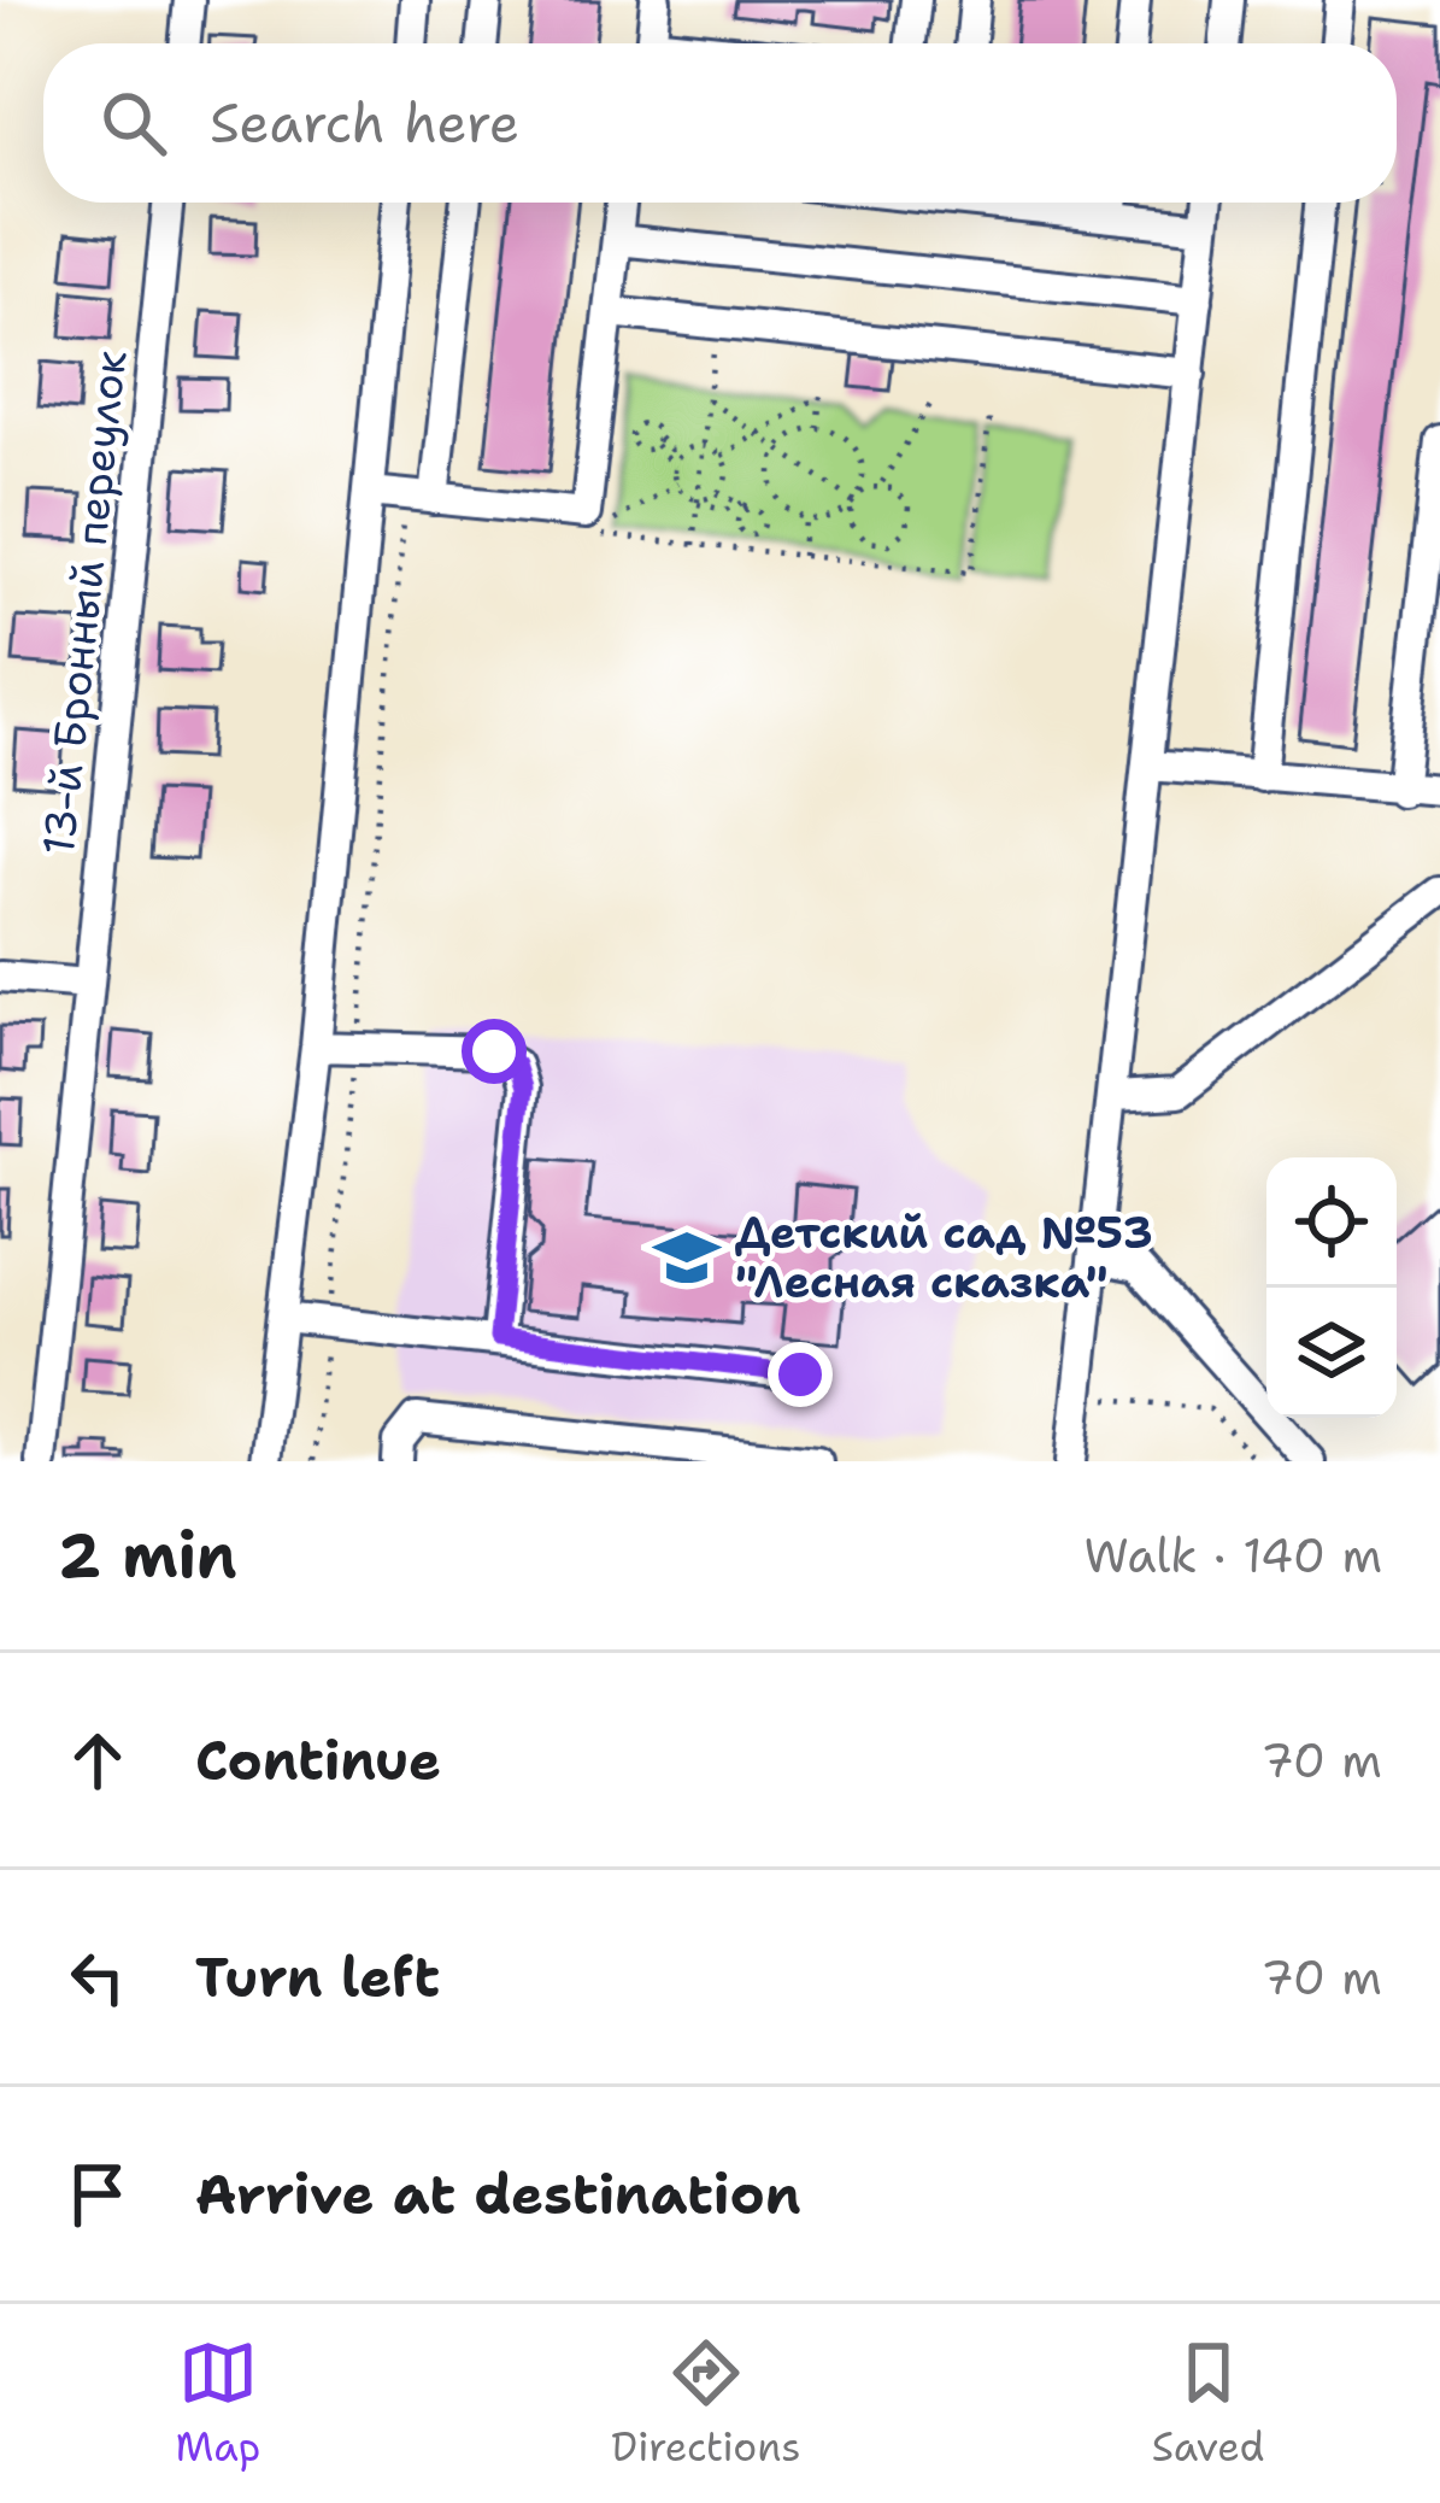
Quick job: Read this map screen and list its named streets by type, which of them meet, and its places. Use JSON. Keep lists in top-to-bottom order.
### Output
{
  "streets": {
    "street": ["13-й Бронный переулок"]
  },
  "places": {
    "school or university": ["Детский сад №53 \"Лесная сказка\""]
  },
  "page": {
    "search": "Search here",
    "heading": ["2 min", "Walk · 140 m"],
    "list": [
      ["Continue", "70 m"],
      ["Turn left", "70 m"],
      "Arrive at destination"
    ],
    "nav": ["Map", "Directions", "Saved"]
  }
}
